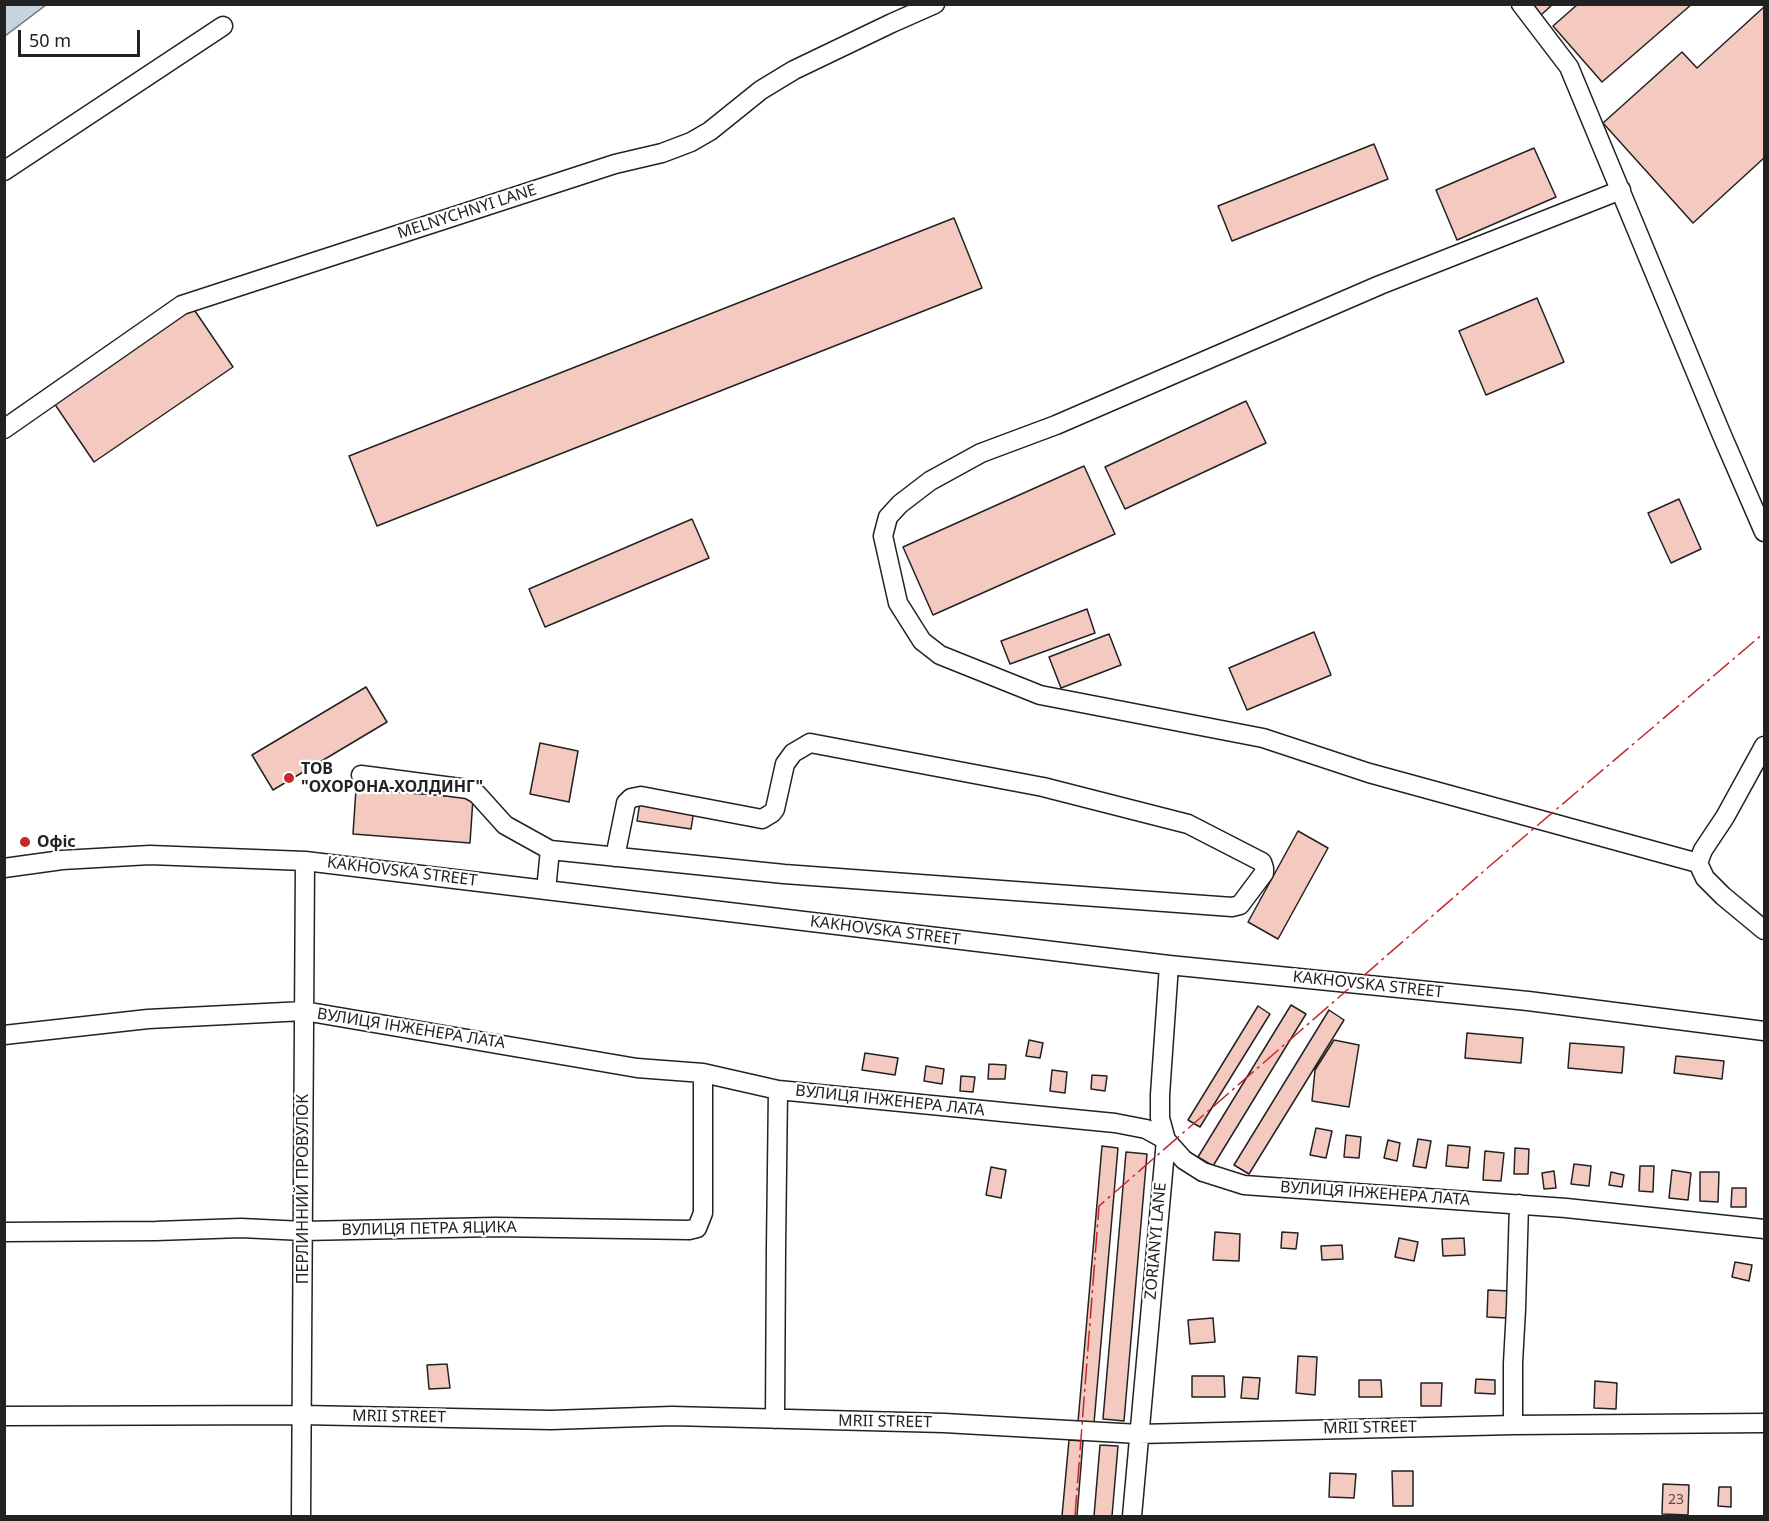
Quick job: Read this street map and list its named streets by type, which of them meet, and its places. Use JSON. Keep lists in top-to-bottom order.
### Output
{
  "streets": {
    "street": [
      "MELNYCHNYI LANE",
      "KAKHOVSKA STREET",
      "ВУЛИЦЯ ІНЖЕНЕРА ЛАТА",
      "ПЕРЛИННИЙ ПРОВУЛОК",
      "ВУЛИЦЯ ПЕТРА ЯЦИКА",
      "ZORIANYI LANE",
      "MRII STREET"
    ]
  },
  "crossings": [
    ["KAKHOVSKA STREET", "ПЕРЛИННИЙ ПРОВУЛОК"],
    ["KAKHOVSKA STREET", "ZORIANYI LANE"],
    ["ВУЛИЦЯ ІНЖЕНЕРА ЛАТА", "ПЕРЛИННИЙ ПРОВУЛОК"],
    ["ВУЛИЦЯ ІНЖЕНЕРА ЛАТА", "ВУЛИЦЯ ПЕТРА ЯЦИКА"],
    ["ВУЛИЦЯ ІНЖЕНЕРА ЛАТА", "ZORIANYI LANE"],
    ["ПЕРЛИННИЙ ПРОВУЛОК", "ВУЛИЦЯ ПЕТРА ЯЦИКА"],
    ["ПЕРЛИННИЙ ПРОВУЛОК", "MRII STREET"],
    ["ZORIANYI LANE", "MRII STREET"]
  ],
  "places": ["ТОВ \"ОХОРОНА-ХОЛДИНГ\"", "Офіс"],
  "house_numbers": ["23"],
  "scale_bar": "50 m"
}
